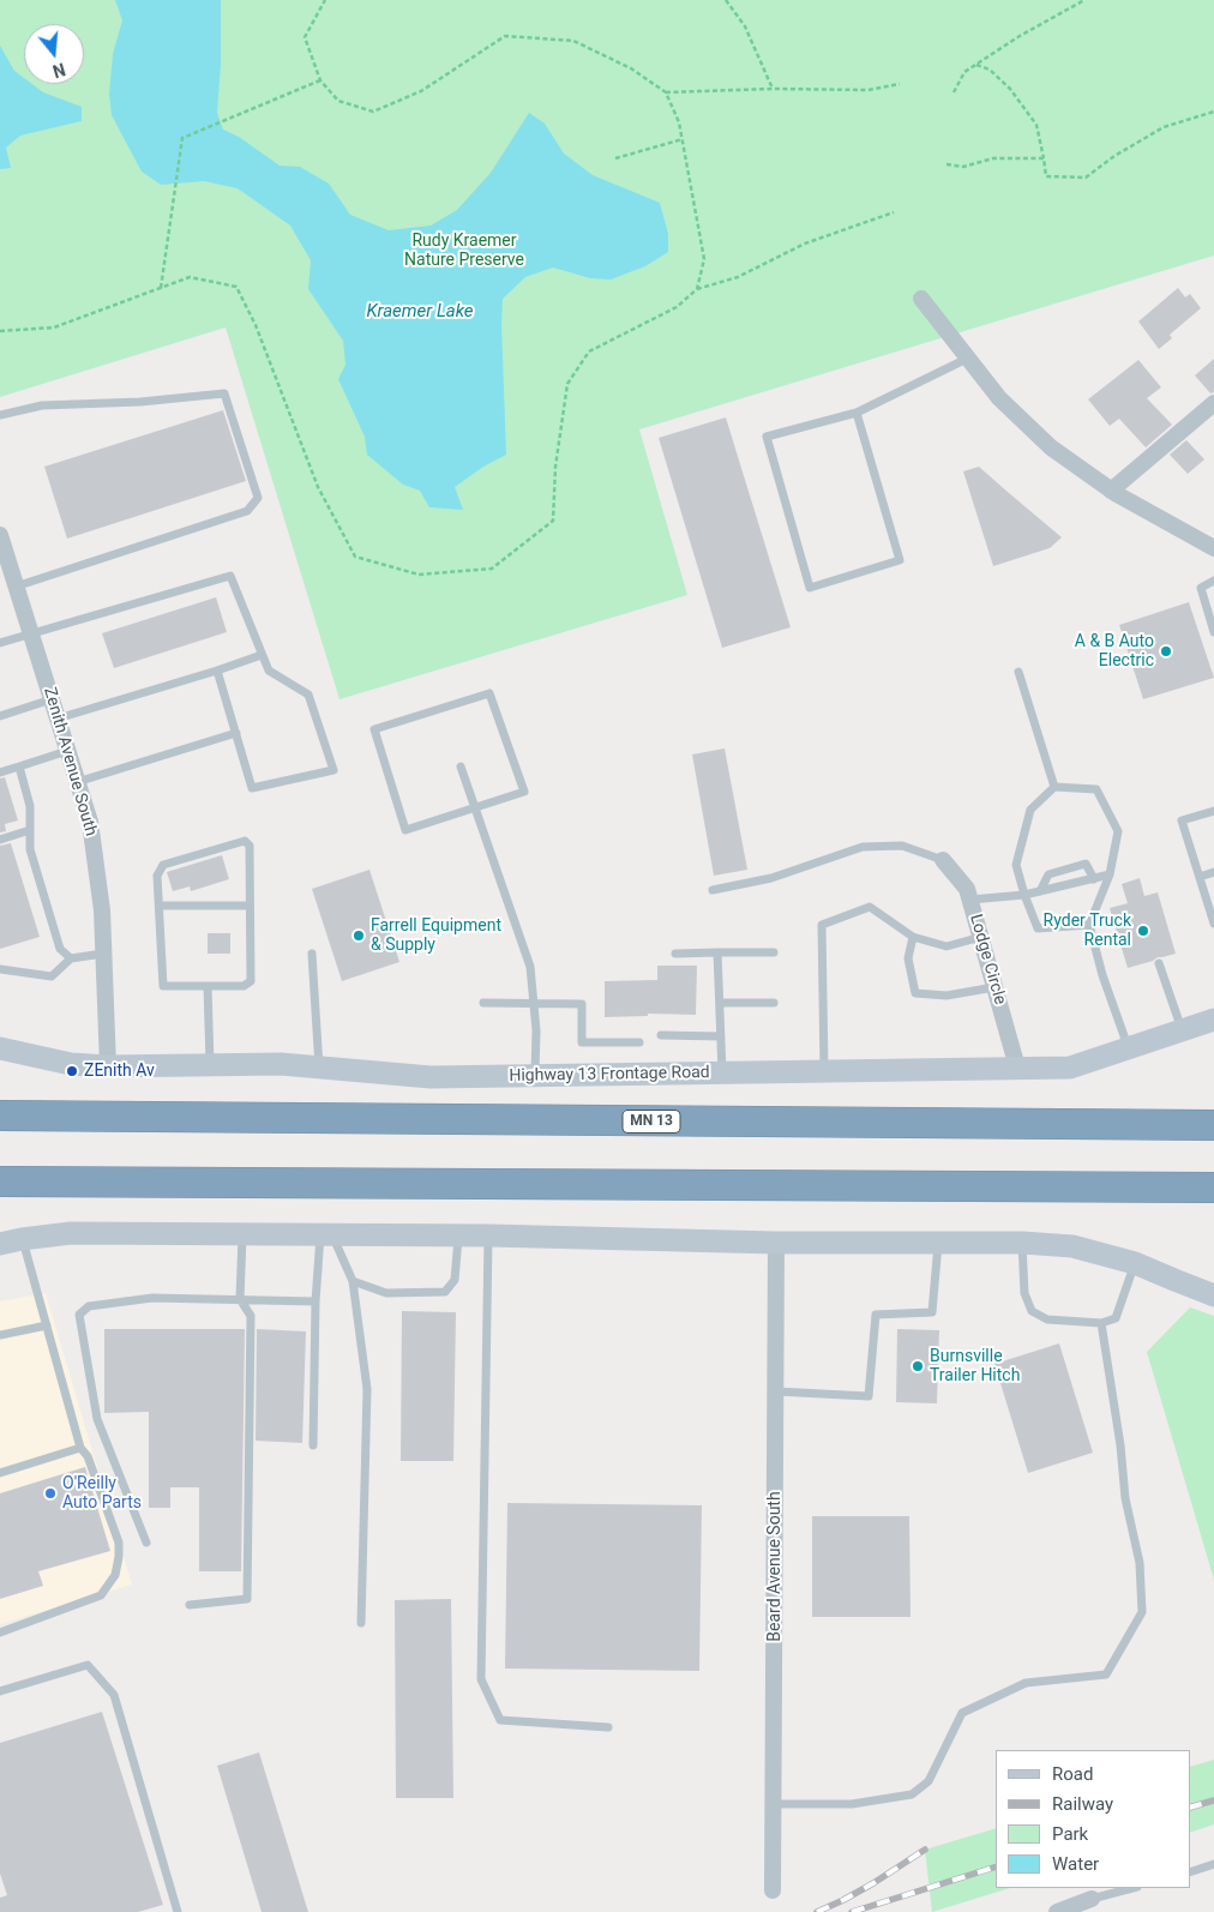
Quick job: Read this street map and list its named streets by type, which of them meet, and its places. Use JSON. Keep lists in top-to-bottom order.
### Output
{
  "streets": {
    "highway": ["MN 13"],
    "street": [
      "Zenith Avenue South",
      "Lodge Circle",
      "Highway 13 Frontage Road",
      "Beard Avenue South"
    ]
  },
  "crossings": [
    ["Zenith Avenue South", "Highway 13 Frontage Road"],
    ["Lodge Circle", "Highway 13 Frontage Road"]
  ],
  "water": ["Kraemer Lake"],
  "parks": ["Rudy Kraemer Nature Preserve"],
  "places": [
    "A & B Auto Electric",
    "Ryder Truck Rental",
    "Farrell Equipment & Supply",
    "ZEnith Av",
    "Burnsville Trailer Hitch",
    "O'Reilly Auto Parts"
  ],
  "legend": [
    "Road",
    "Railway",
    "Park",
    "Water"
  ],
  "north": "bottom"
}
